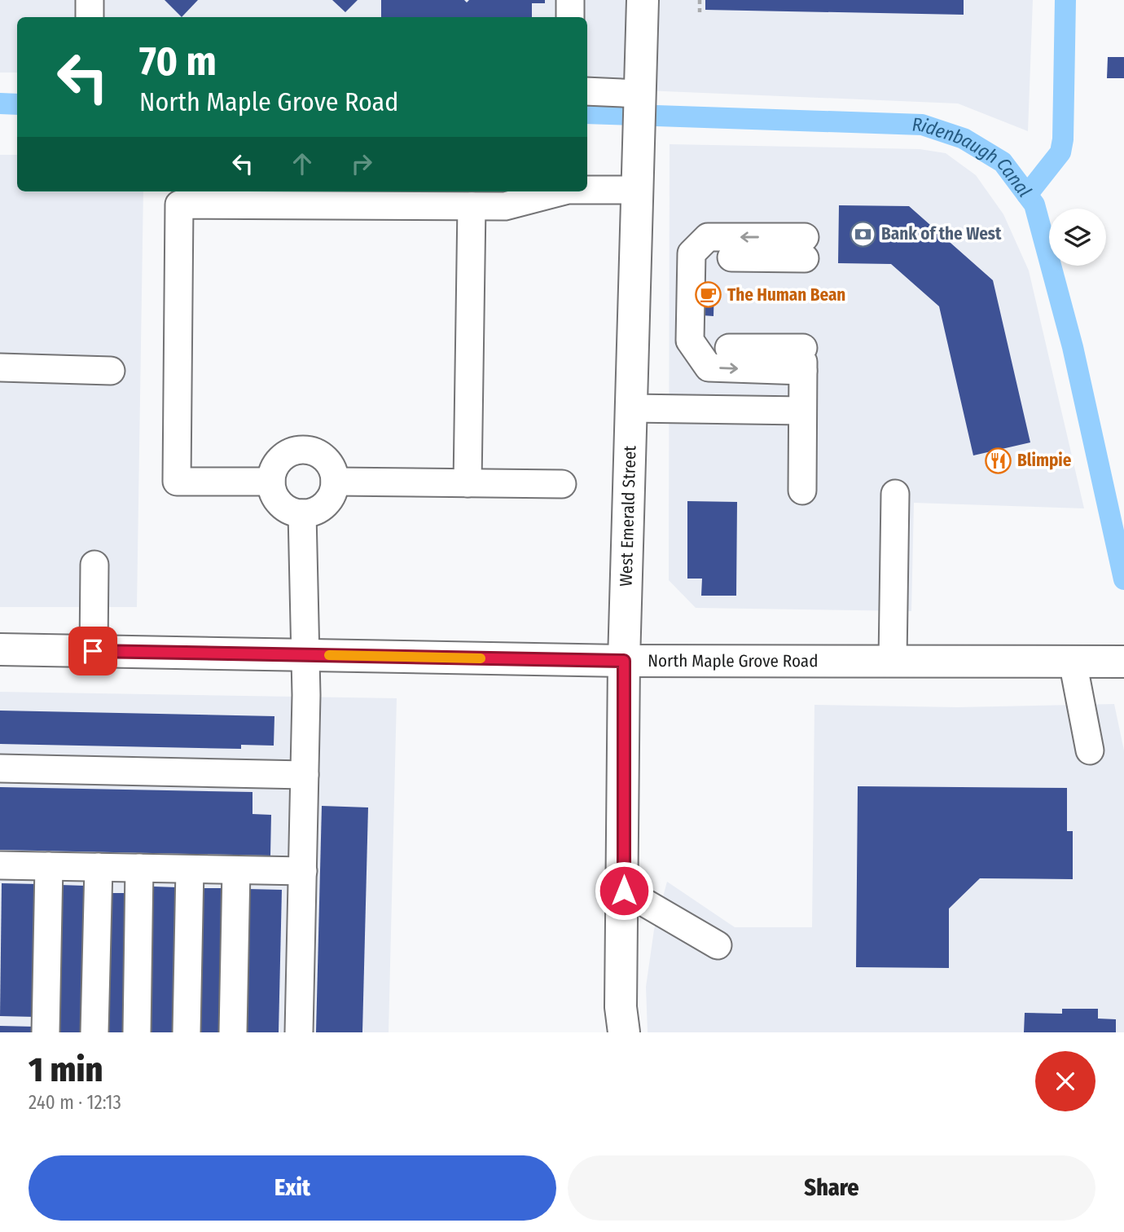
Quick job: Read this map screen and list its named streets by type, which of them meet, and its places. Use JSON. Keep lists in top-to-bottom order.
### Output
{
  "streets": {
    "main road": ["West Emerald Street", "North Maple Grove Road"]
  },
  "crossings": [
    ["West Emerald Street", "North Maple Grove Road"]
  ],
  "water": ["Ridenbaugh Canal"],
  "places": {
    "bank": ["Bank of the West"],
    "cafe": ["The Human Bean"],
    "restaurant": ["Blimpie"]
  },
  "page": {
    "turn": ["70 m", "North Maple Grove Road"],
    "heading": ["1 min", "240 m · 12:13"],
    "buttons": ["Exit", "Share"]
  }
}
